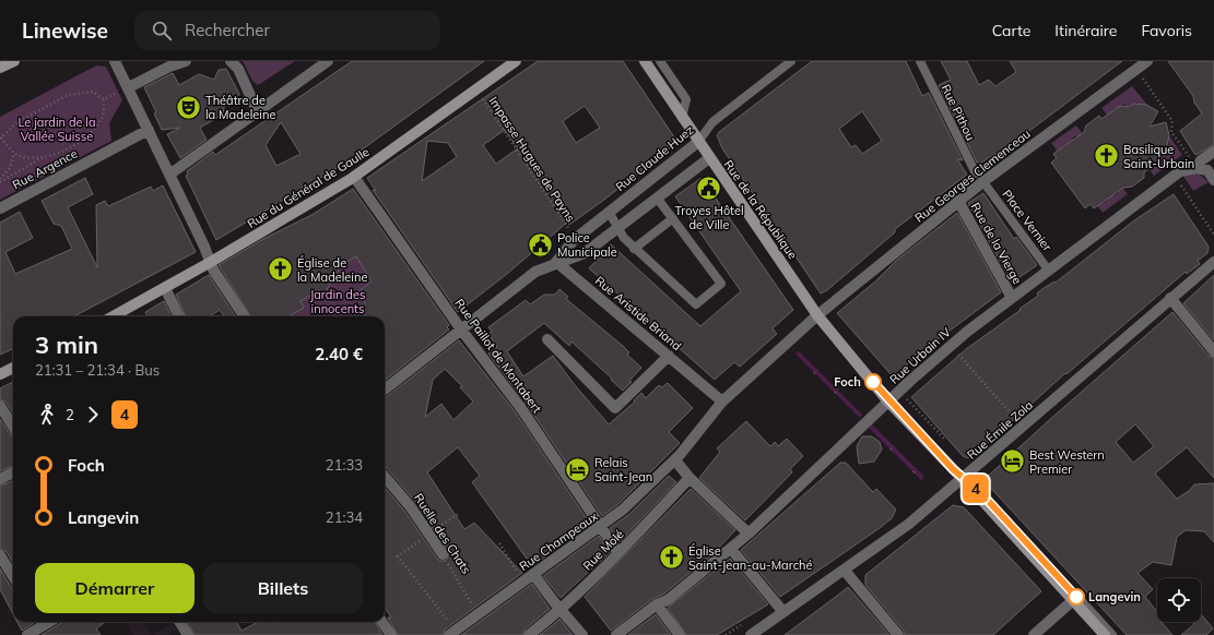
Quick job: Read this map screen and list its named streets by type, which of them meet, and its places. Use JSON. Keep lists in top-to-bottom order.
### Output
{
  "streets": {
    "street": [
      "Rue Claude Huez",
      "Rue Argence",
      "Rue Georges Clemenceau",
      "Rue du Général de Gaulle",
      "Rue de la République",
      "Rue de la Vierge",
      "Rue Aristide Briand",
      "Rue Paillot de Montabert",
      "Rue Urbain IV",
      "Rue Émile Zola",
      "Ruelle des Chats",
      "Rue Champeaux",
      "Rue Molé"
    ],
    "lane": ["Rue Pithou", "Place Vernier"],
    "path": ["Impasse Hugues de Payns"]
  },
  "crossings": [
    ["Rue Claude Huez", "Rue de la République"],
    ["Rue Claude Huez", "Rue Aristide Briand"],
    ["Rue Claude Huez", "Rue Paillot de Montabert"],
    ["Impasse Hugues de Payns", "Rue du Général de Gaulle"],
    ["Rue Georges Clemenceau", "Rue de la République"],
    ["Rue Georges Clemenceau", "Rue de la Vierge"],
    ["Rue Georges Clemenceau", "Rue Aristide Briand"],
    ["Rue Georges Clemenceau", "Rue Champeaux"],
    ["Rue du Général de Gaulle", "Rue Paillot de Montabert"],
    ["Rue de la République", "Rue Urbain IV"],
    ["Rue de la République", "Rue Émile Zola"],
    ["Place Vernier", "Rue Urbain IV"],
    ["Rue de la Vierge", "Rue Urbain IV"],
    ["Rue Aristide Briand", "Rue Champeaux"],
    ["Rue Paillot de Montabert", "Rue Champeaux"],
    ["Rue Paillot de Montabert", "Rue Molé"],
    ["Ruelle des Chats", "Rue Champeaux"]
  ],
  "parks": ["Le jardin de la Vallée Suisse", "Jardin des innocents"],
  "places": {
    "theatre": ["Théâtre de la Madeleine"],
    "church": ["Basilique Saint-Urbain", "Église de la Madeleine", "Église Saint-Jean-au-Marché"],
    "public building": ["Troyes Hôtel de Ville", "Police Municipale"],
    "other": ["Foch", "Langevin"],
    "hotel": ["Best Western Premier", "Relais Saint-Jean"]
  },
  "lines": ["bus line 4"],
  "page": {
    "header": "Linewise",
    "search": "Rechercher",
    "nav": ["Carte", "Itinéraire", "Favoris"],
    "on_map": "4",
    "heading": ["3 min", "21:31 – 21:34 · Bus", "2.40 €"],
    "legs": ["2", "4"],
    "list": [
      {
        "name": "Foch",
        "value": "21:33"
      },
      {
        "name": "Langevin",
        "value": "21:34"
      }
    ],
    "buttons": ["Démarrer", "Billets"]
  }
}
